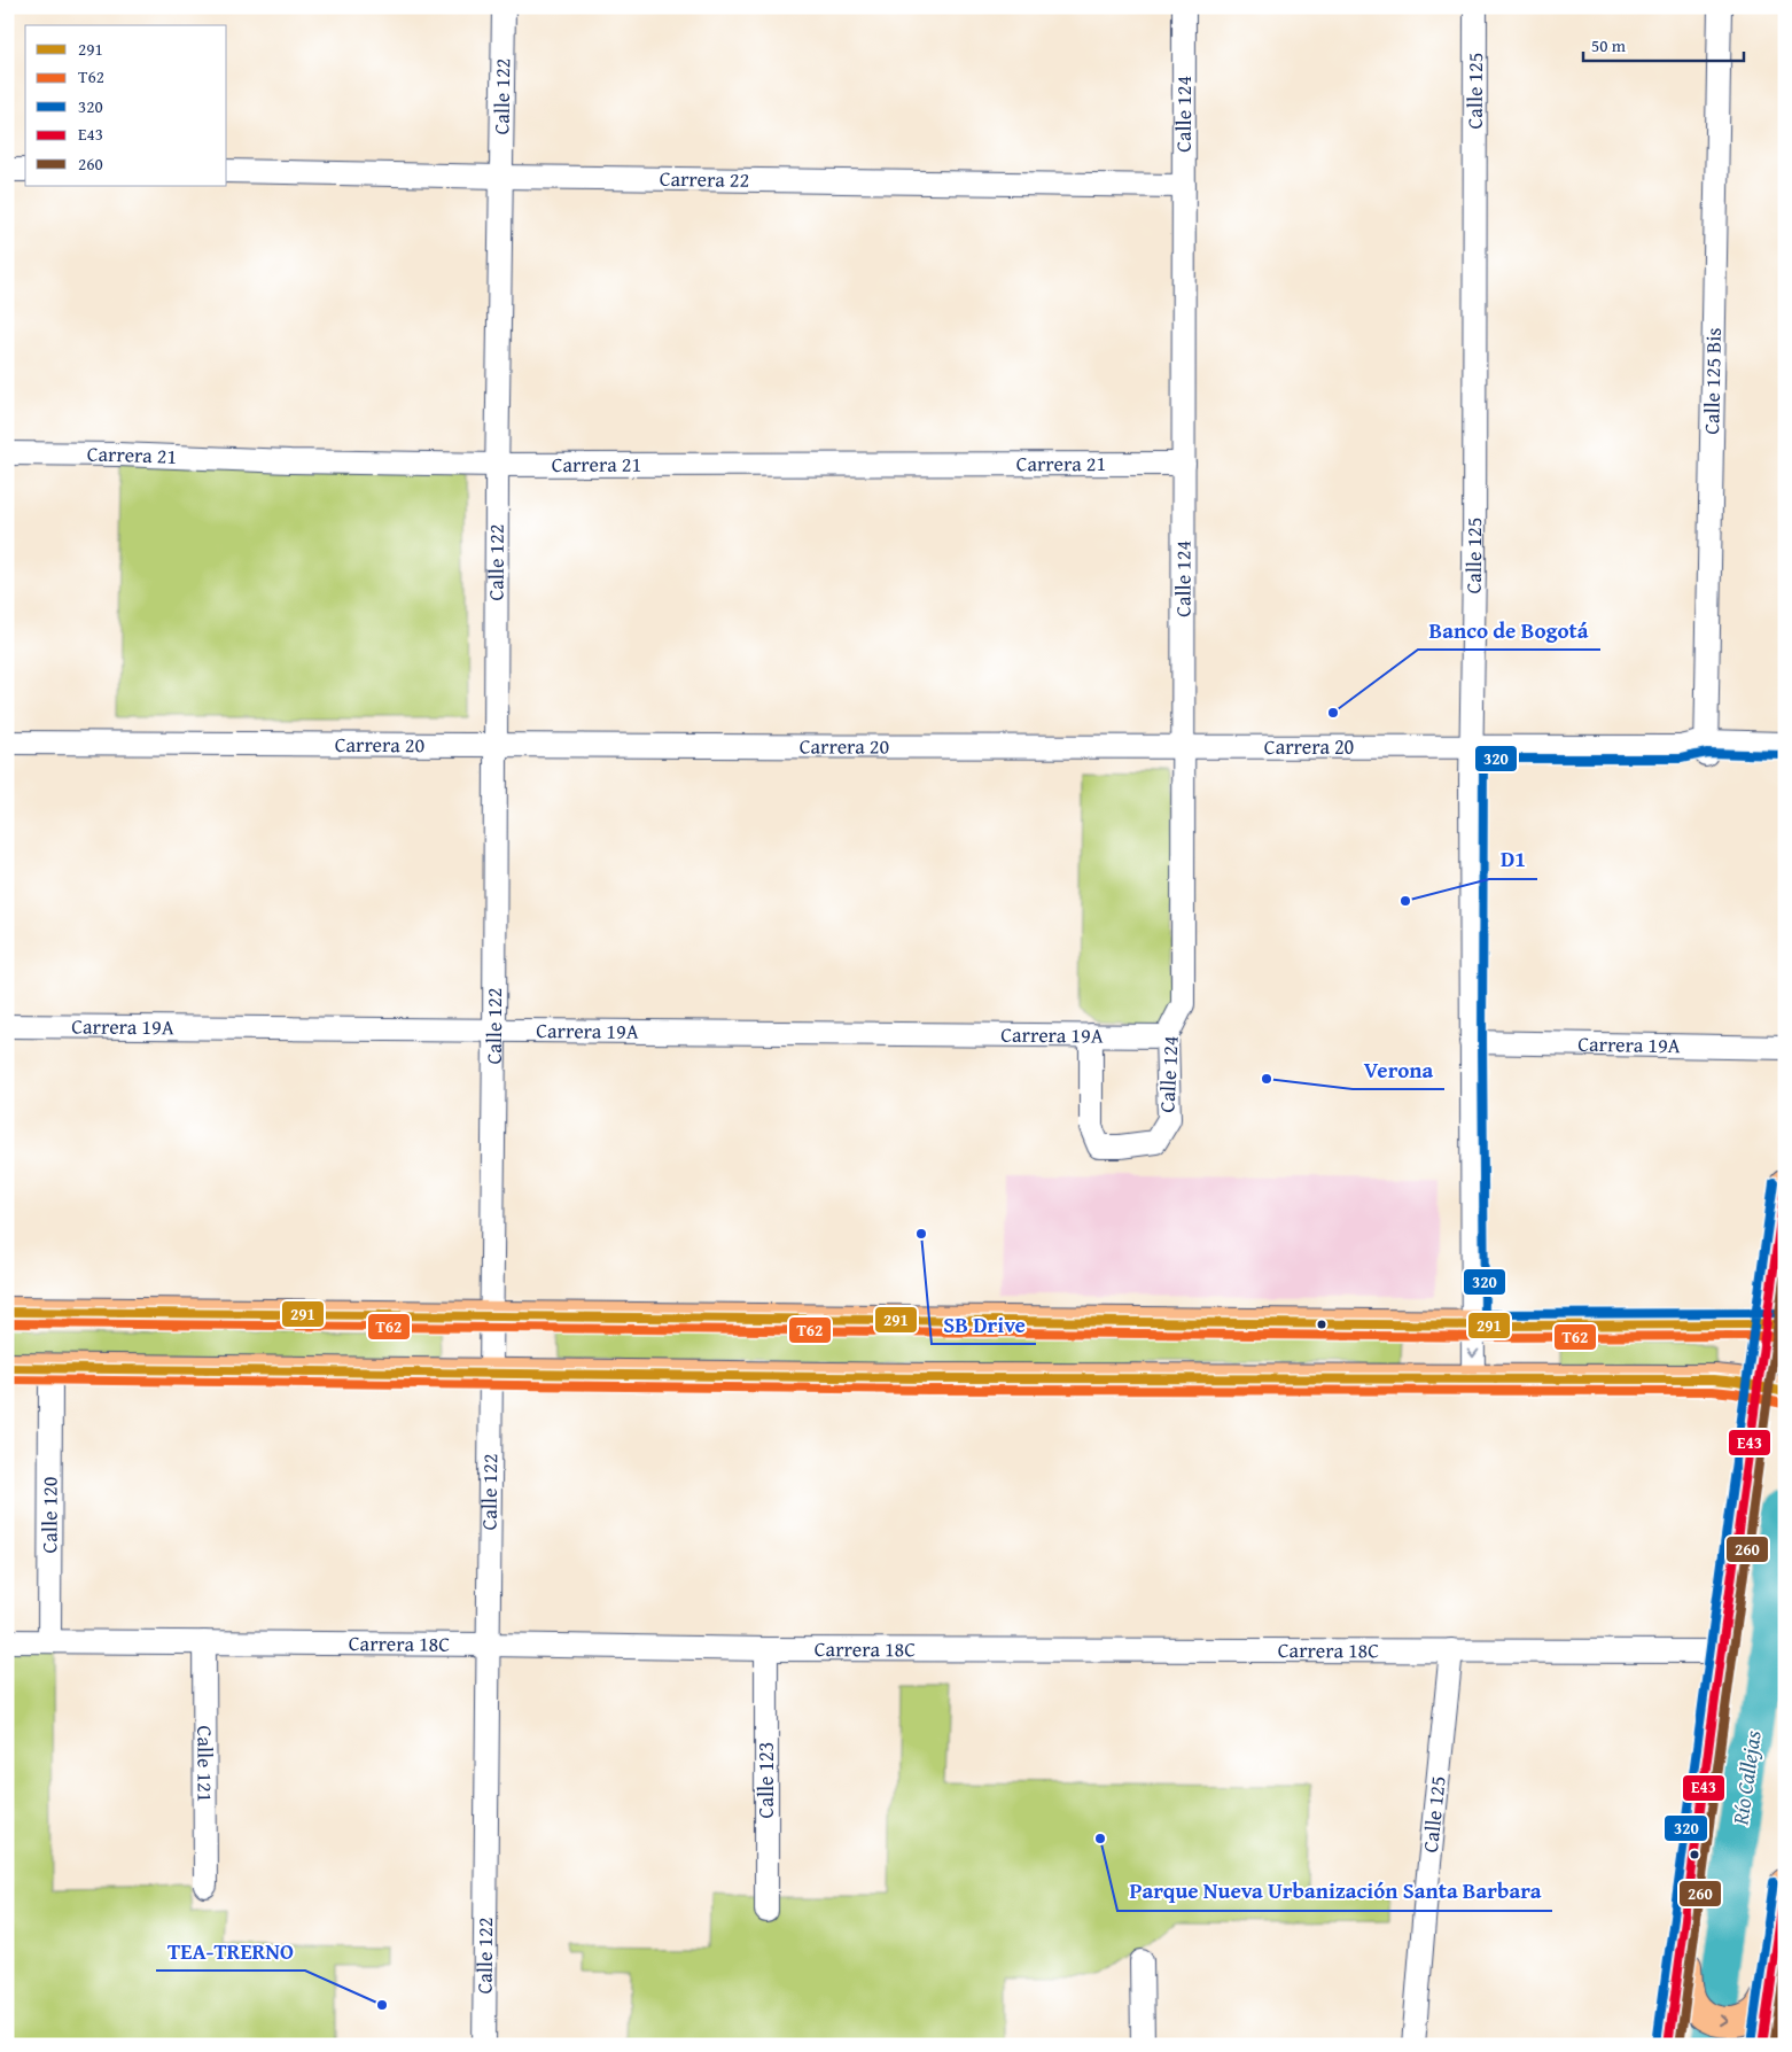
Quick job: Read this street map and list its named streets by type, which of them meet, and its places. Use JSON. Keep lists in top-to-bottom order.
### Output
{
  "streets": {
    "street": [
      "Calle 125",
      "Calle 122",
      "Calle 124",
      "Carrera 22",
      "Calle 125 Bis",
      "Carrera 21",
      "Carrera 20",
      "Carrera 19A",
      "Calle 120",
      "Carrera 18C",
      "Calle 121",
      "Calle 123"
    ]
  },
  "crossings": [
    ["Calle 125", "Carrera 20"],
    ["Calle 125", "Carrera 19A"],
    ["Calle 125", "Carrera 18C"],
    ["Calle 122", "Carrera 22"],
    ["Calle 122", "Carrera 21"],
    ["Calle 122", "Carrera 20"],
    ["Calle 122", "Carrera 19A"],
    ["Calle 122", "Carrera 18C"],
    ["Calle 124", "Carrera 22"],
    ["Calle 124", "Carrera 21"],
    ["Calle 124", "Carrera 20"],
    ["Calle 124", "Carrera 19A"],
    ["Calle 125 Bis", "Carrera 20"],
    ["Calle 120", "Carrera 18C"],
    ["Carrera 18C", "Calle 121"],
    ["Carrera 18C", "Calle 123"]
  ],
  "water": ["Río Callejas"],
  "places": [
    "Banco de Bogotá",
    "D1",
    "Verona",
    "SB Drive",
    "Parque Nueva Urbanización Santa Barbara",
    "TEA-TRERNO"
  ],
  "lines": [
    "transit line 320",
    "transit line E43",
    "transit line 260",
    "transit line 291",
    "transit line T62"
  ],
  "legend": [
    "291",
    "T62",
    "320",
    "E43",
    "260"
  ],
  "scale_bar": "50 m"
}
